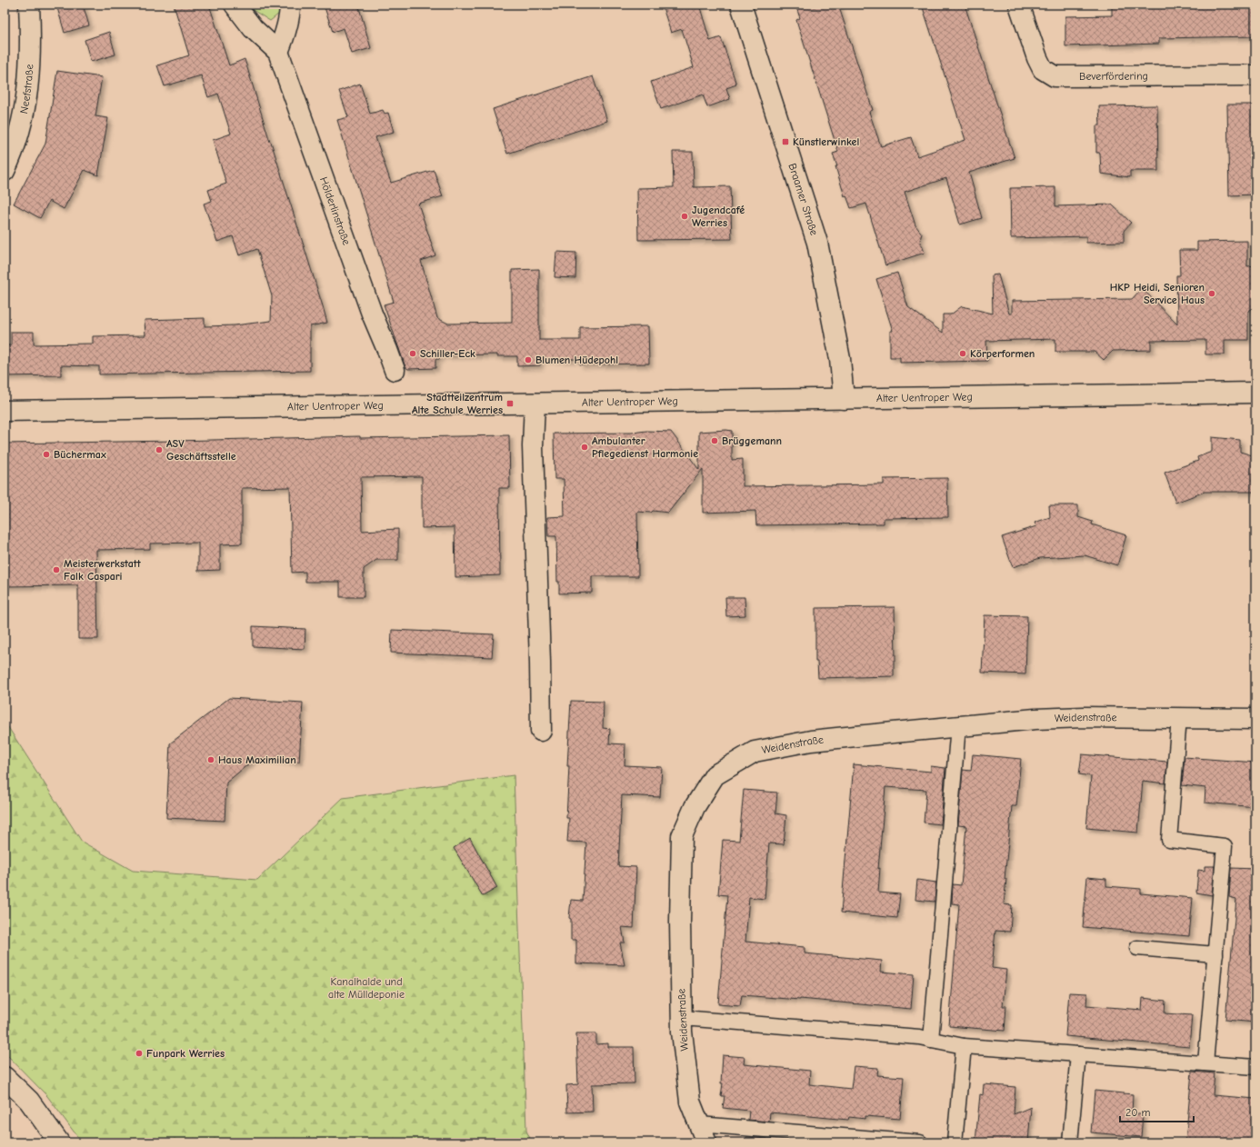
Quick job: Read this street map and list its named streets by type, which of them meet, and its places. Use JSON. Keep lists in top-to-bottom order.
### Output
{
  "streets": {
    "street": [
      "Beverfördering",
      "Neefstraße",
      "Braamer Straße",
      "Hölderlinstraße",
      "Alter Uentroper Weg",
      "Weidenstraße"
    ]
  },
  "crossings": [
    ["Braamer Straße", "Alter Uentroper Weg"]
  ],
  "parks": ["Kanalhalde und alte Mülldeponie"],
  "places": {
    "transit": ["Künstlerwinkel", "Stadtteilzentrum Alte Schule Werries"],
    "other": [
      "Jugendcafé Werries",
      "HKP Heidi, Senioren Service Haus",
      "Schiller-Eck",
      "Körperformen",
      "Blumen Hüdepohl",
      "Brüggemann",
      "Ambulanter Pflegedienst Harmonie",
      "ASV Geschäftsstelle",
      "Büchermax",
      "Meisterwerkstatt Falk Caspari",
      "Haus Maximilian",
      "Funpark Werries"
    ]
  },
  "scale_bar": "20 m"
}
